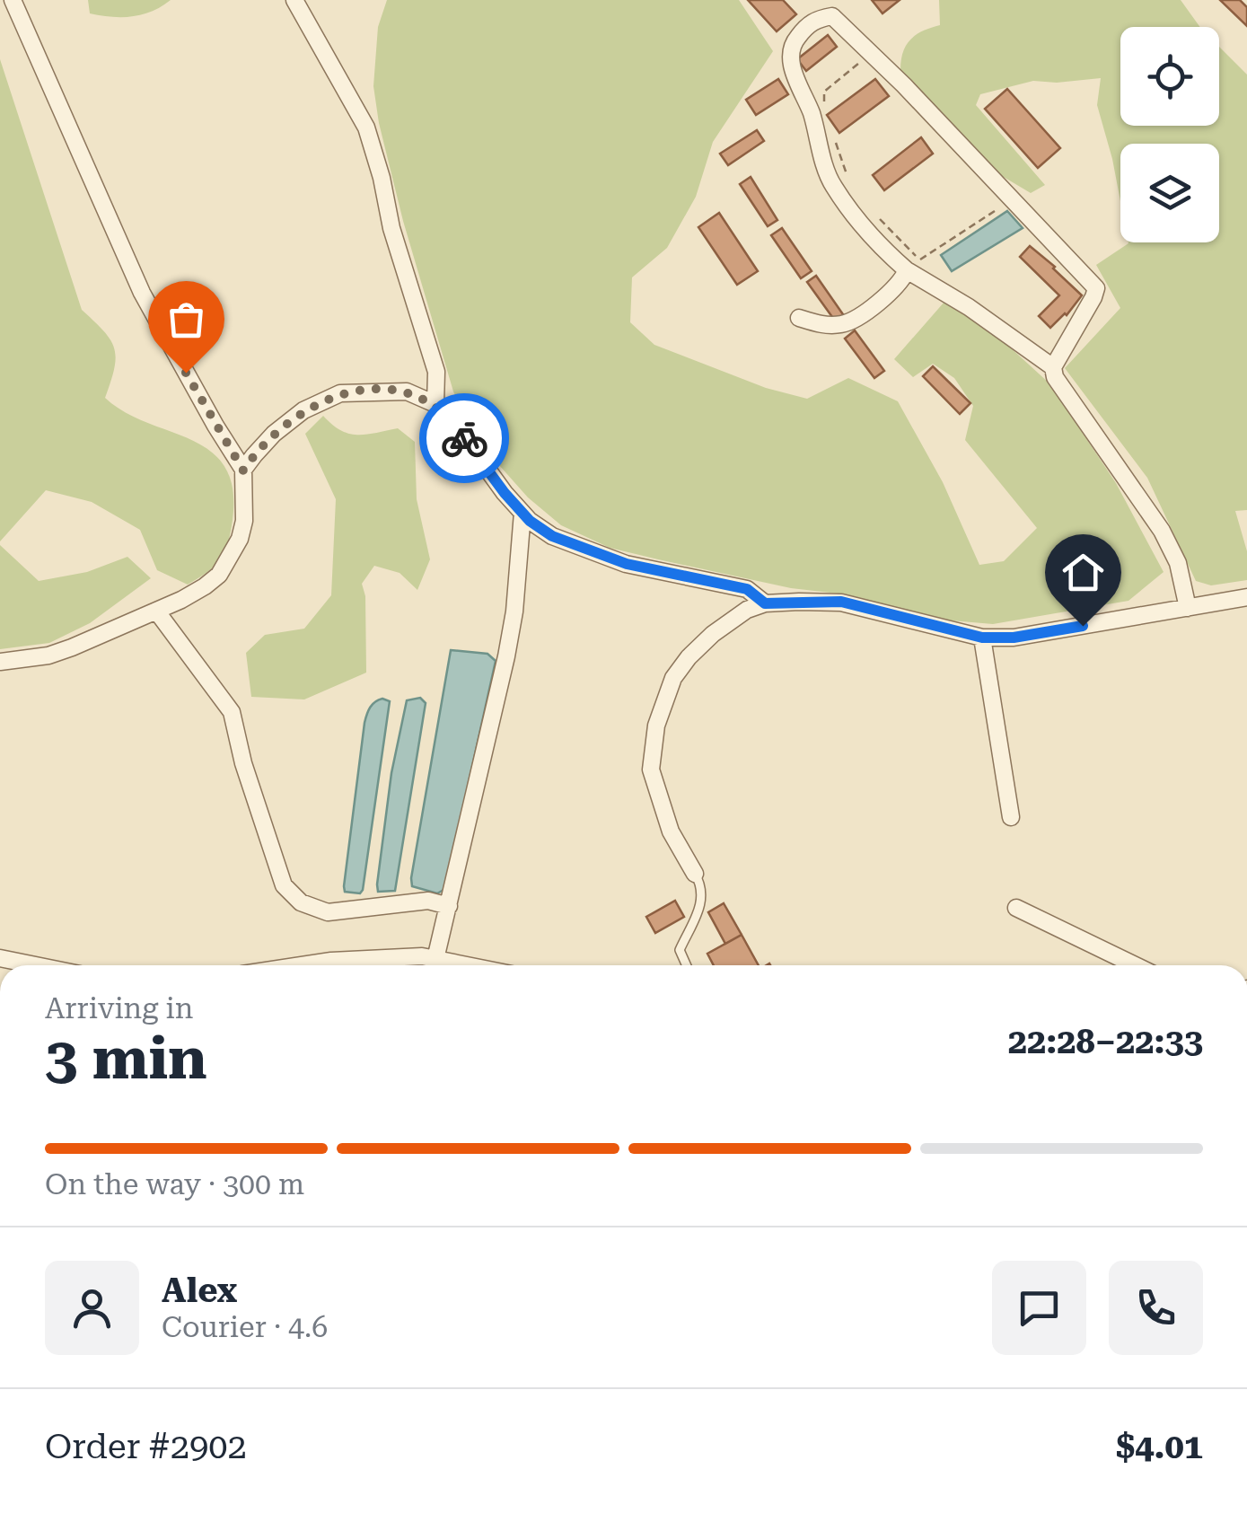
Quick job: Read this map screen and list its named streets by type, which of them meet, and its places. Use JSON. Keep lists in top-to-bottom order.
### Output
{
  "page": {
    "heading": ["3 min", "Arriving in", "22:28–22:33"],
    "panel": [
      "Alex",
      "Courier · 4.6",
      "Order #2902",
      "$4.01"
    ],
    "bar": "On the way · 300 m"
  }
}
